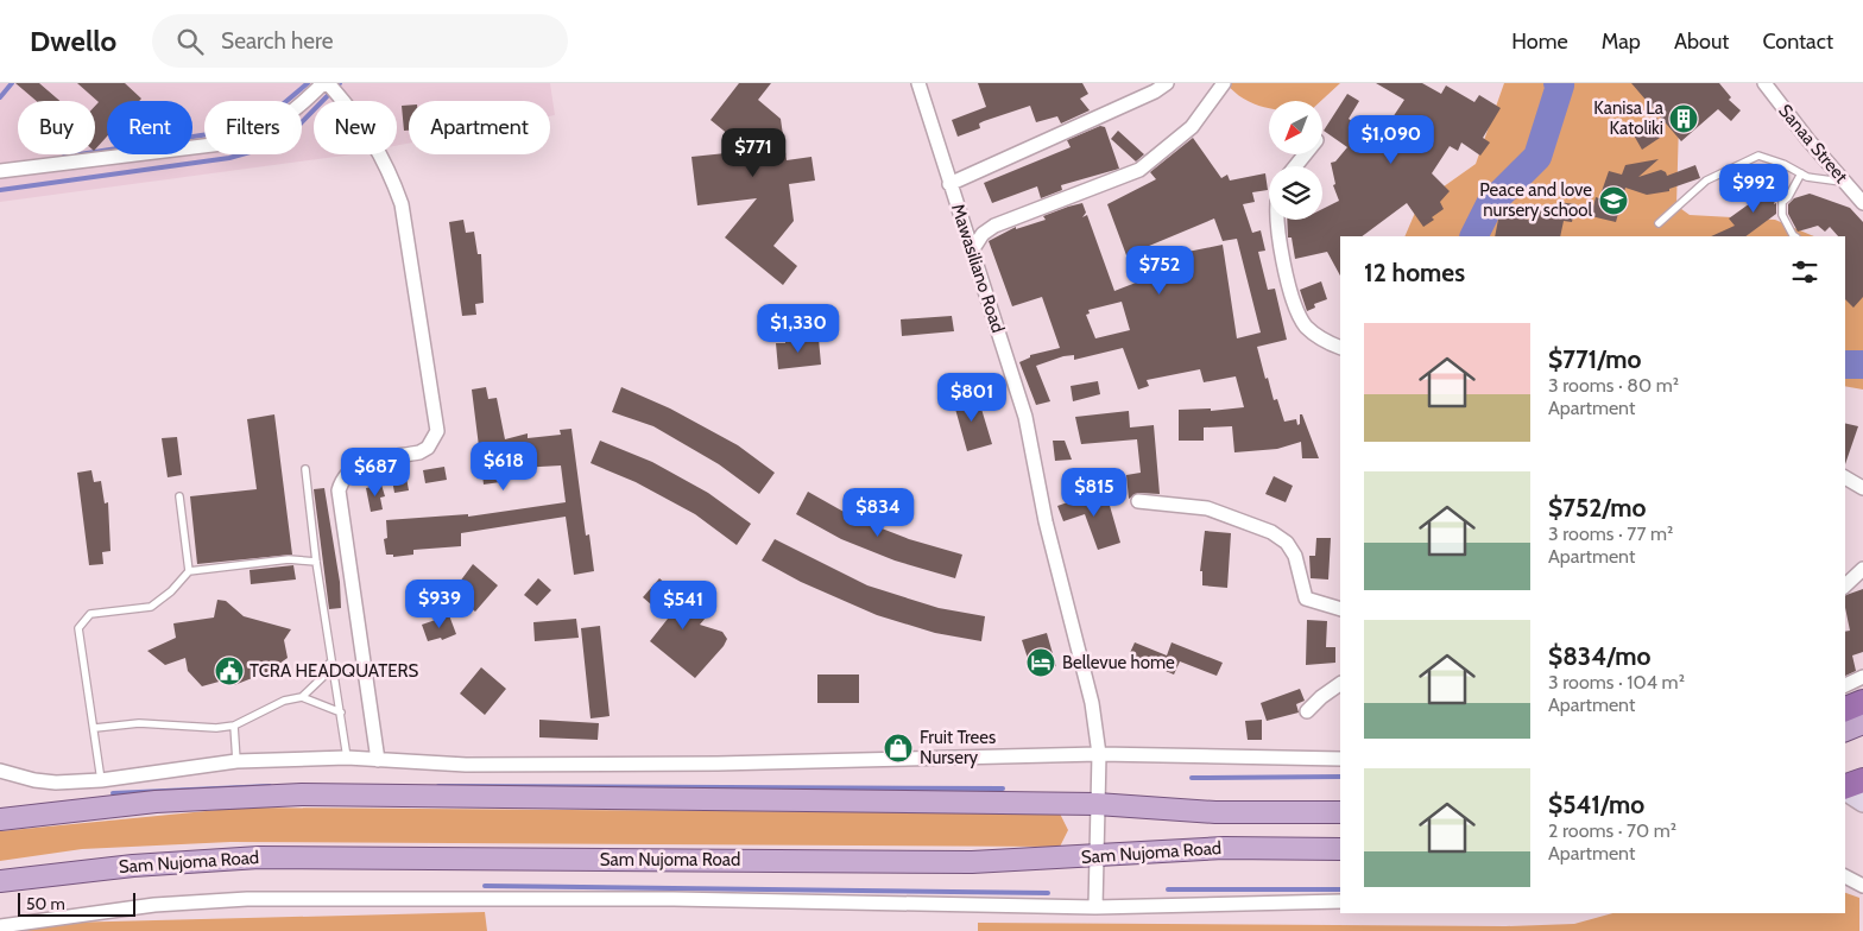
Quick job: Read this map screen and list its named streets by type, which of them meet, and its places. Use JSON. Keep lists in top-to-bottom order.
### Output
{
  "streets": {
    "main road": ["Sam Nujoma Road"],
    "street": ["Sanaa Street", "Mawasiliano Road"]
  },
  "crossings": [
    ["Mawasiliano Road", "Sam Nujoma Road"]
  ],
  "places": {
    "building": ["Kanisa La Katoliki"],
    "school or university": ["Peace and love nursery school"],
    "hotel": ["Bellevue home"],
    "public building": ["TCRA HEADQUATERS"],
    "shop": ["Fruit Trees Nursery"]
  },
  "scale_bar": "50 m",
  "north": "bottom left",
  "page": {
    "header": "Dwello",
    "search": "Search here",
    "nav": [
      "Home",
      "Map",
      "About",
      "Contact"
    ],
    "chip": [
      "Buy",
      "Rent",
      "Filters",
      "New",
      "Apartment"
    ],
    "price": [
      "$1,090",
      "$771",
      "$992",
      "$752",
      "$1,330",
      "$801",
      "$618",
      "$687",
      "$815",
      "$834",
      "$939",
      "$541"
    ],
    "heading": "12 homes",
    "list": [
      {
        "name": "$771/mo",
        "note": "3 rooms · 80 m² · Apartment"
      },
      {
        "name": "$752/mo",
        "note": "3 rooms · 77 m² · Apartment"
      },
      {
        "name": "$834/mo",
        "note": "3 rooms · 104 m² · Apartment"
      },
      {
        "name": "$541/mo",
        "note": "2 rooms · 70 m² · Apartment"
      }
    ],
    "scale": "50 m"
  }
}
